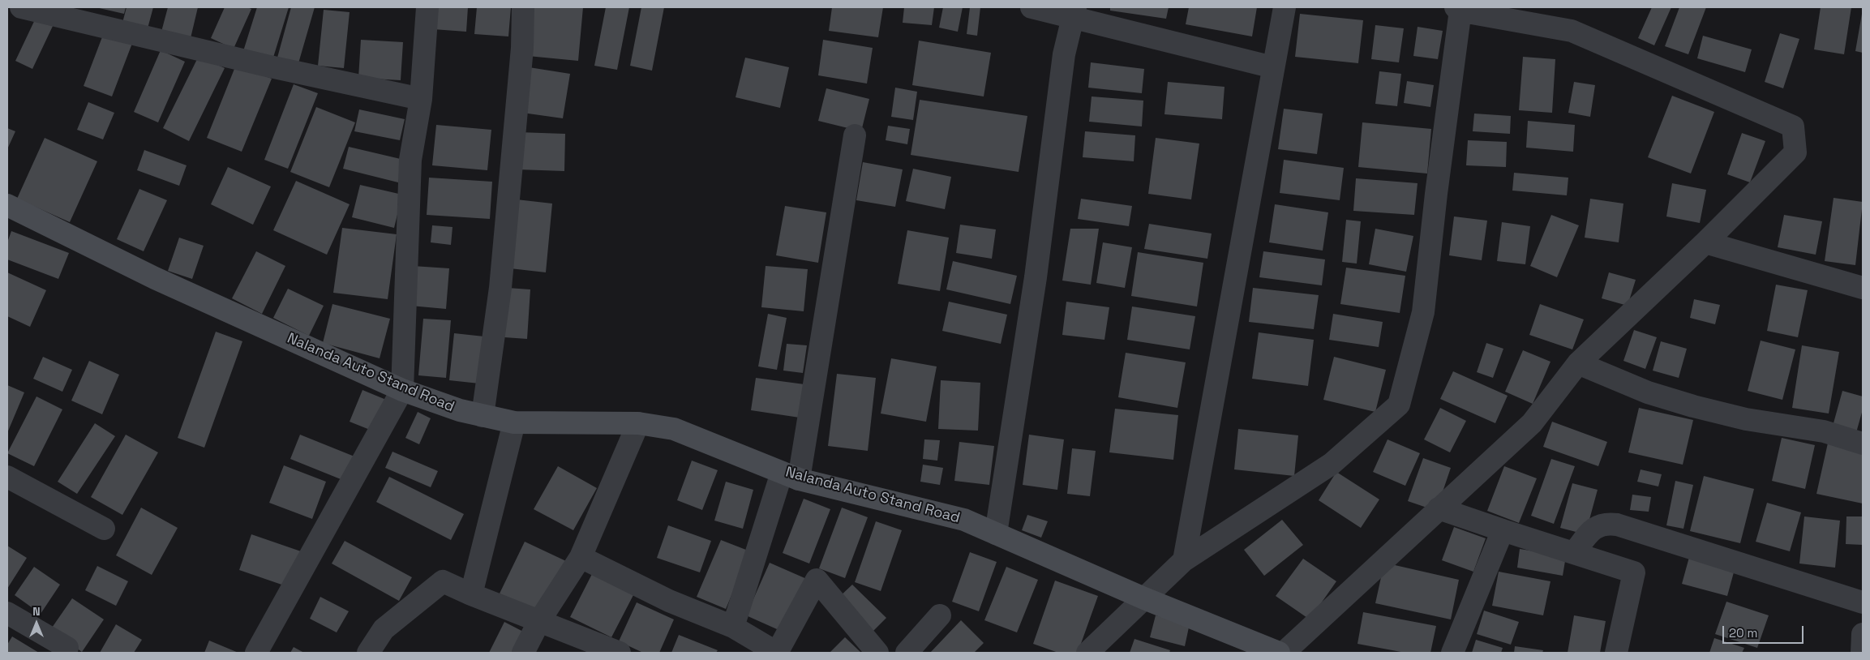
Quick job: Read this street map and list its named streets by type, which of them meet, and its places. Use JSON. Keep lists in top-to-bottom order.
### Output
{
  "streets": {
    "street": ["Nalanda Auto Stand Road"]
  },
  "scale_bar": "20 m",
  "north": "top"
}
